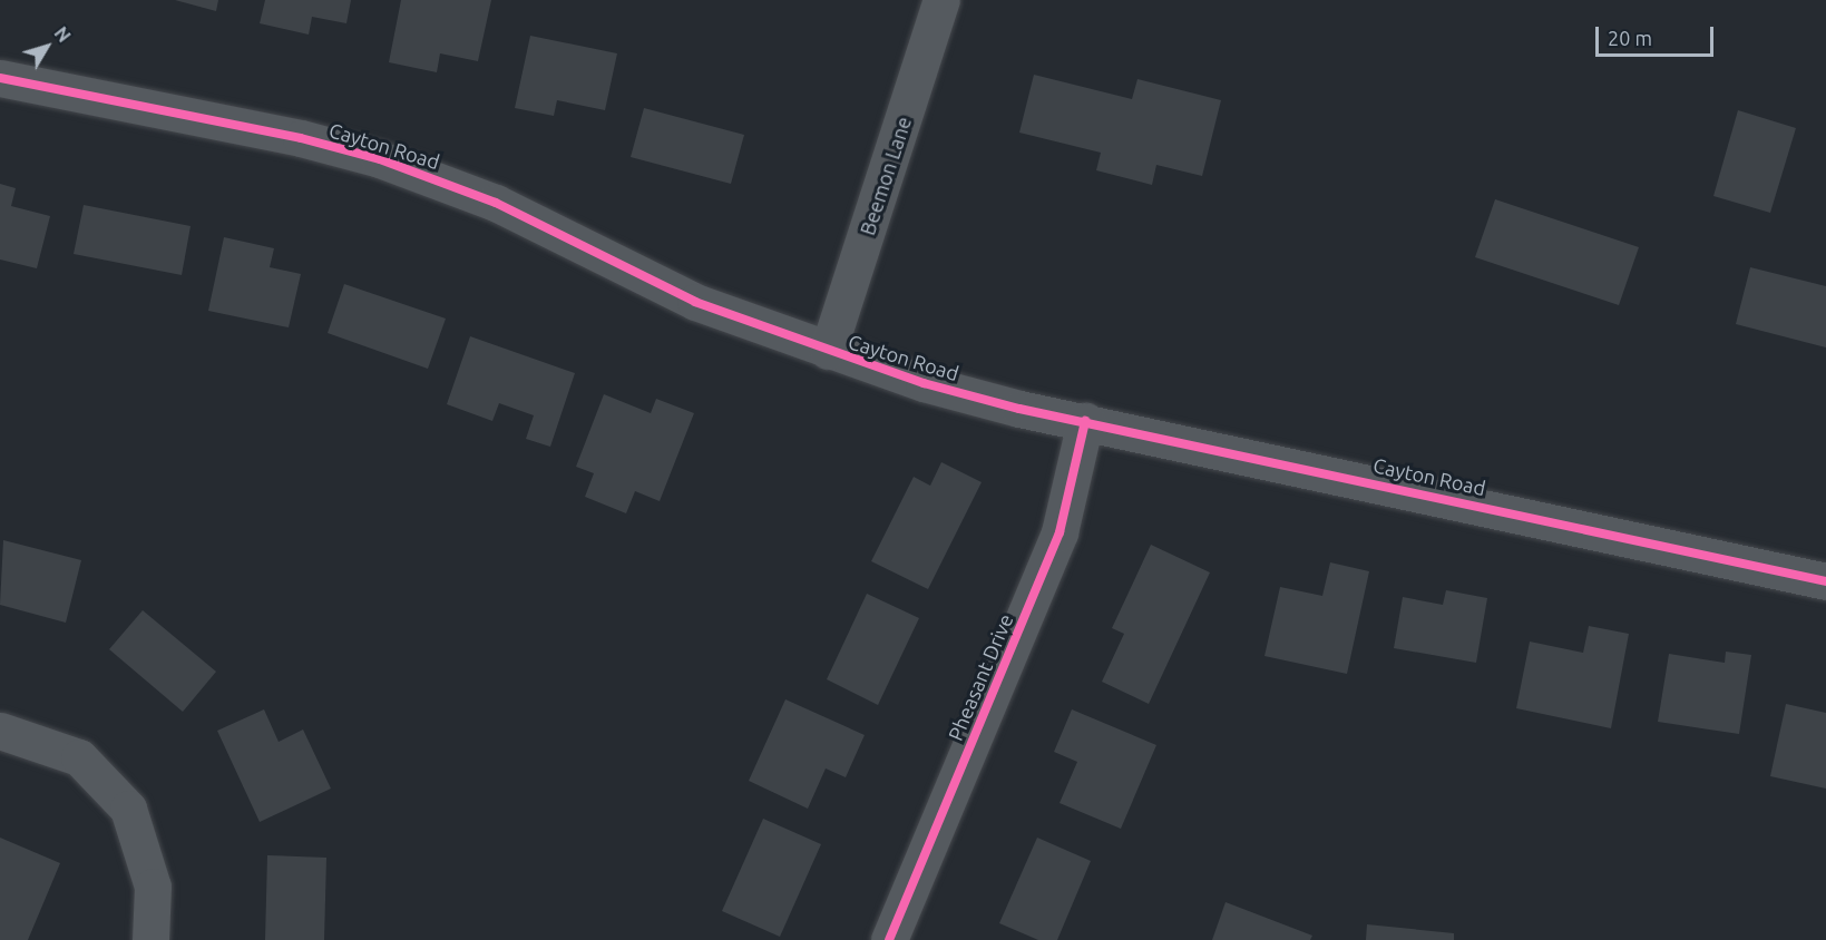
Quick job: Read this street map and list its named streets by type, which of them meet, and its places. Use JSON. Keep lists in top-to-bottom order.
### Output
{
  "streets": {
    "street": ["Cayton Road", "Beemon Lane", "Pheasant Drive"]
  },
  "crossings": [
    ["Cayton Road", "Beemon Lane"],
    ["Cayton Road", "Pheasant Drive"]
  ],
  "scale_bar": "20 m",
  "north": "top right"
}
